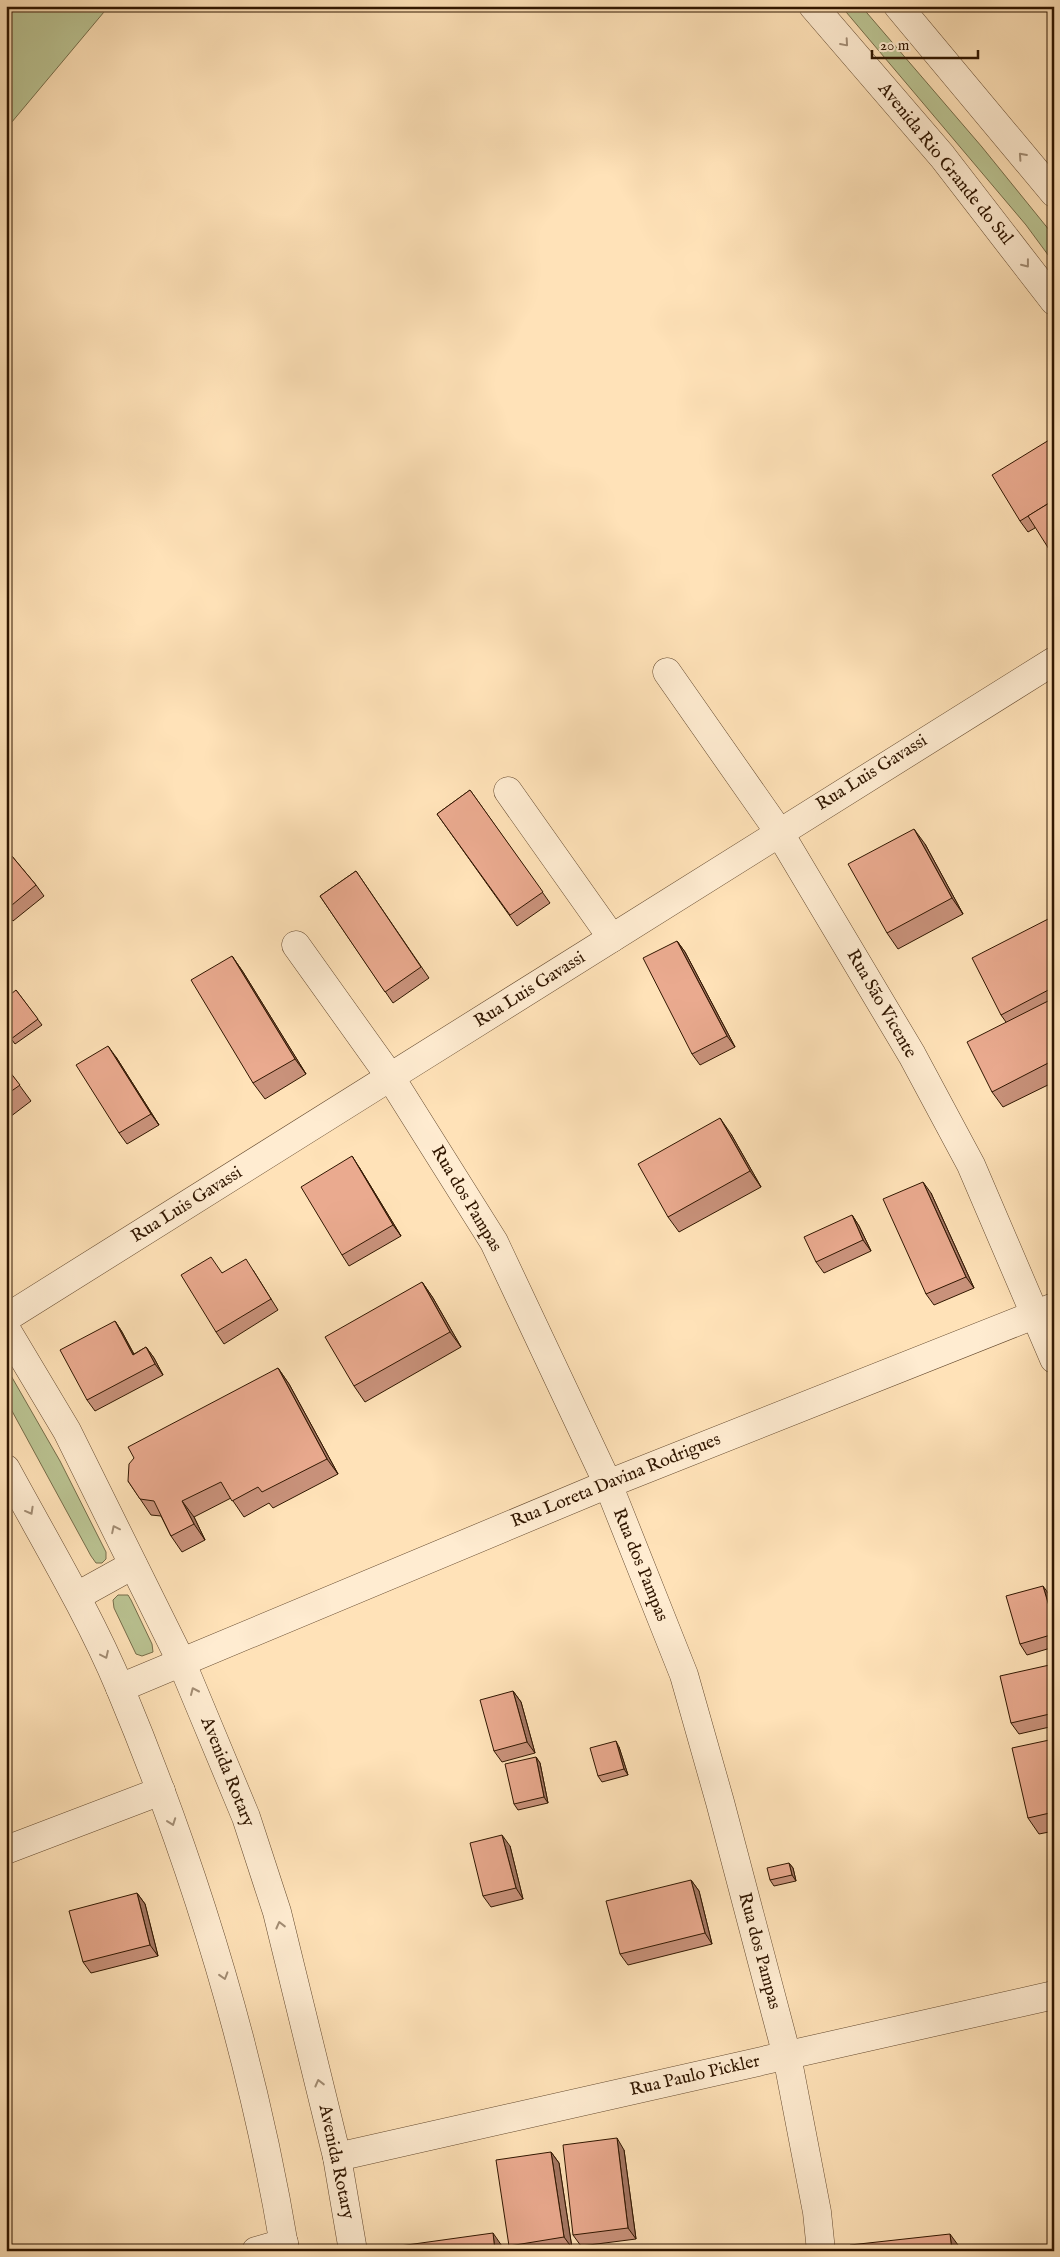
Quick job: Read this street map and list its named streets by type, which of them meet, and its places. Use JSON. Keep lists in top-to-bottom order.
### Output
{
  "streets": {
    "street": [
      "Avenida Rio Grande do Sul",
      "Rua Luis Gavassi",
      "Rua São Vicente",
      "Rua dos Pampas",
      "Rua Loreta Davina Rodrigues",
      "Avenida Rotary",
      "Rua Paulo Pickler"
    ]
  },
  "crossings": [
    ["Rua Luis Gavassi", "Rua São Vicente"],
    ["Rua Luis Gavassi", "Rua dos Pampas"],
    ["Rua São Vicente", "Rua Loreta Davina Rodrigues"],
    ["Rua dos Pampas", "Rua Loreta Davina Rodrigues"],
    ["Rua dos Pampas", "Rua Paulo Pickler"],
    ["Rua Loreta Davina Rodrigues", "Avenida Rotary"],
    ["Avenida Rotary", "Rua Paulo Pickler"]
  ],
  "scale_bar": "20 m"
}
